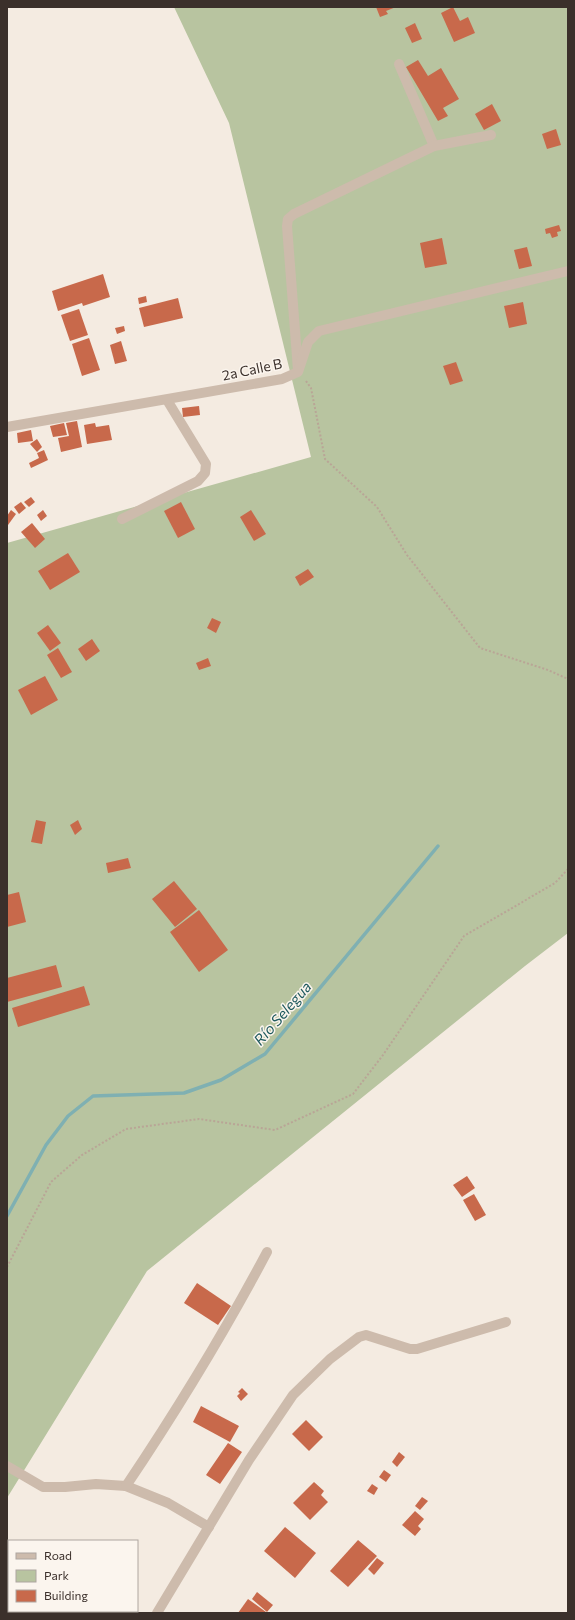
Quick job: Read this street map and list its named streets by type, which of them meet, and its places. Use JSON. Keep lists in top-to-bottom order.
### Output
{
  "streets": {
    "street": ["2a Calle B"]
  },
  "water": ["Río Selegua"],
  "legend": ["Road", "Park", "Building"]
}
